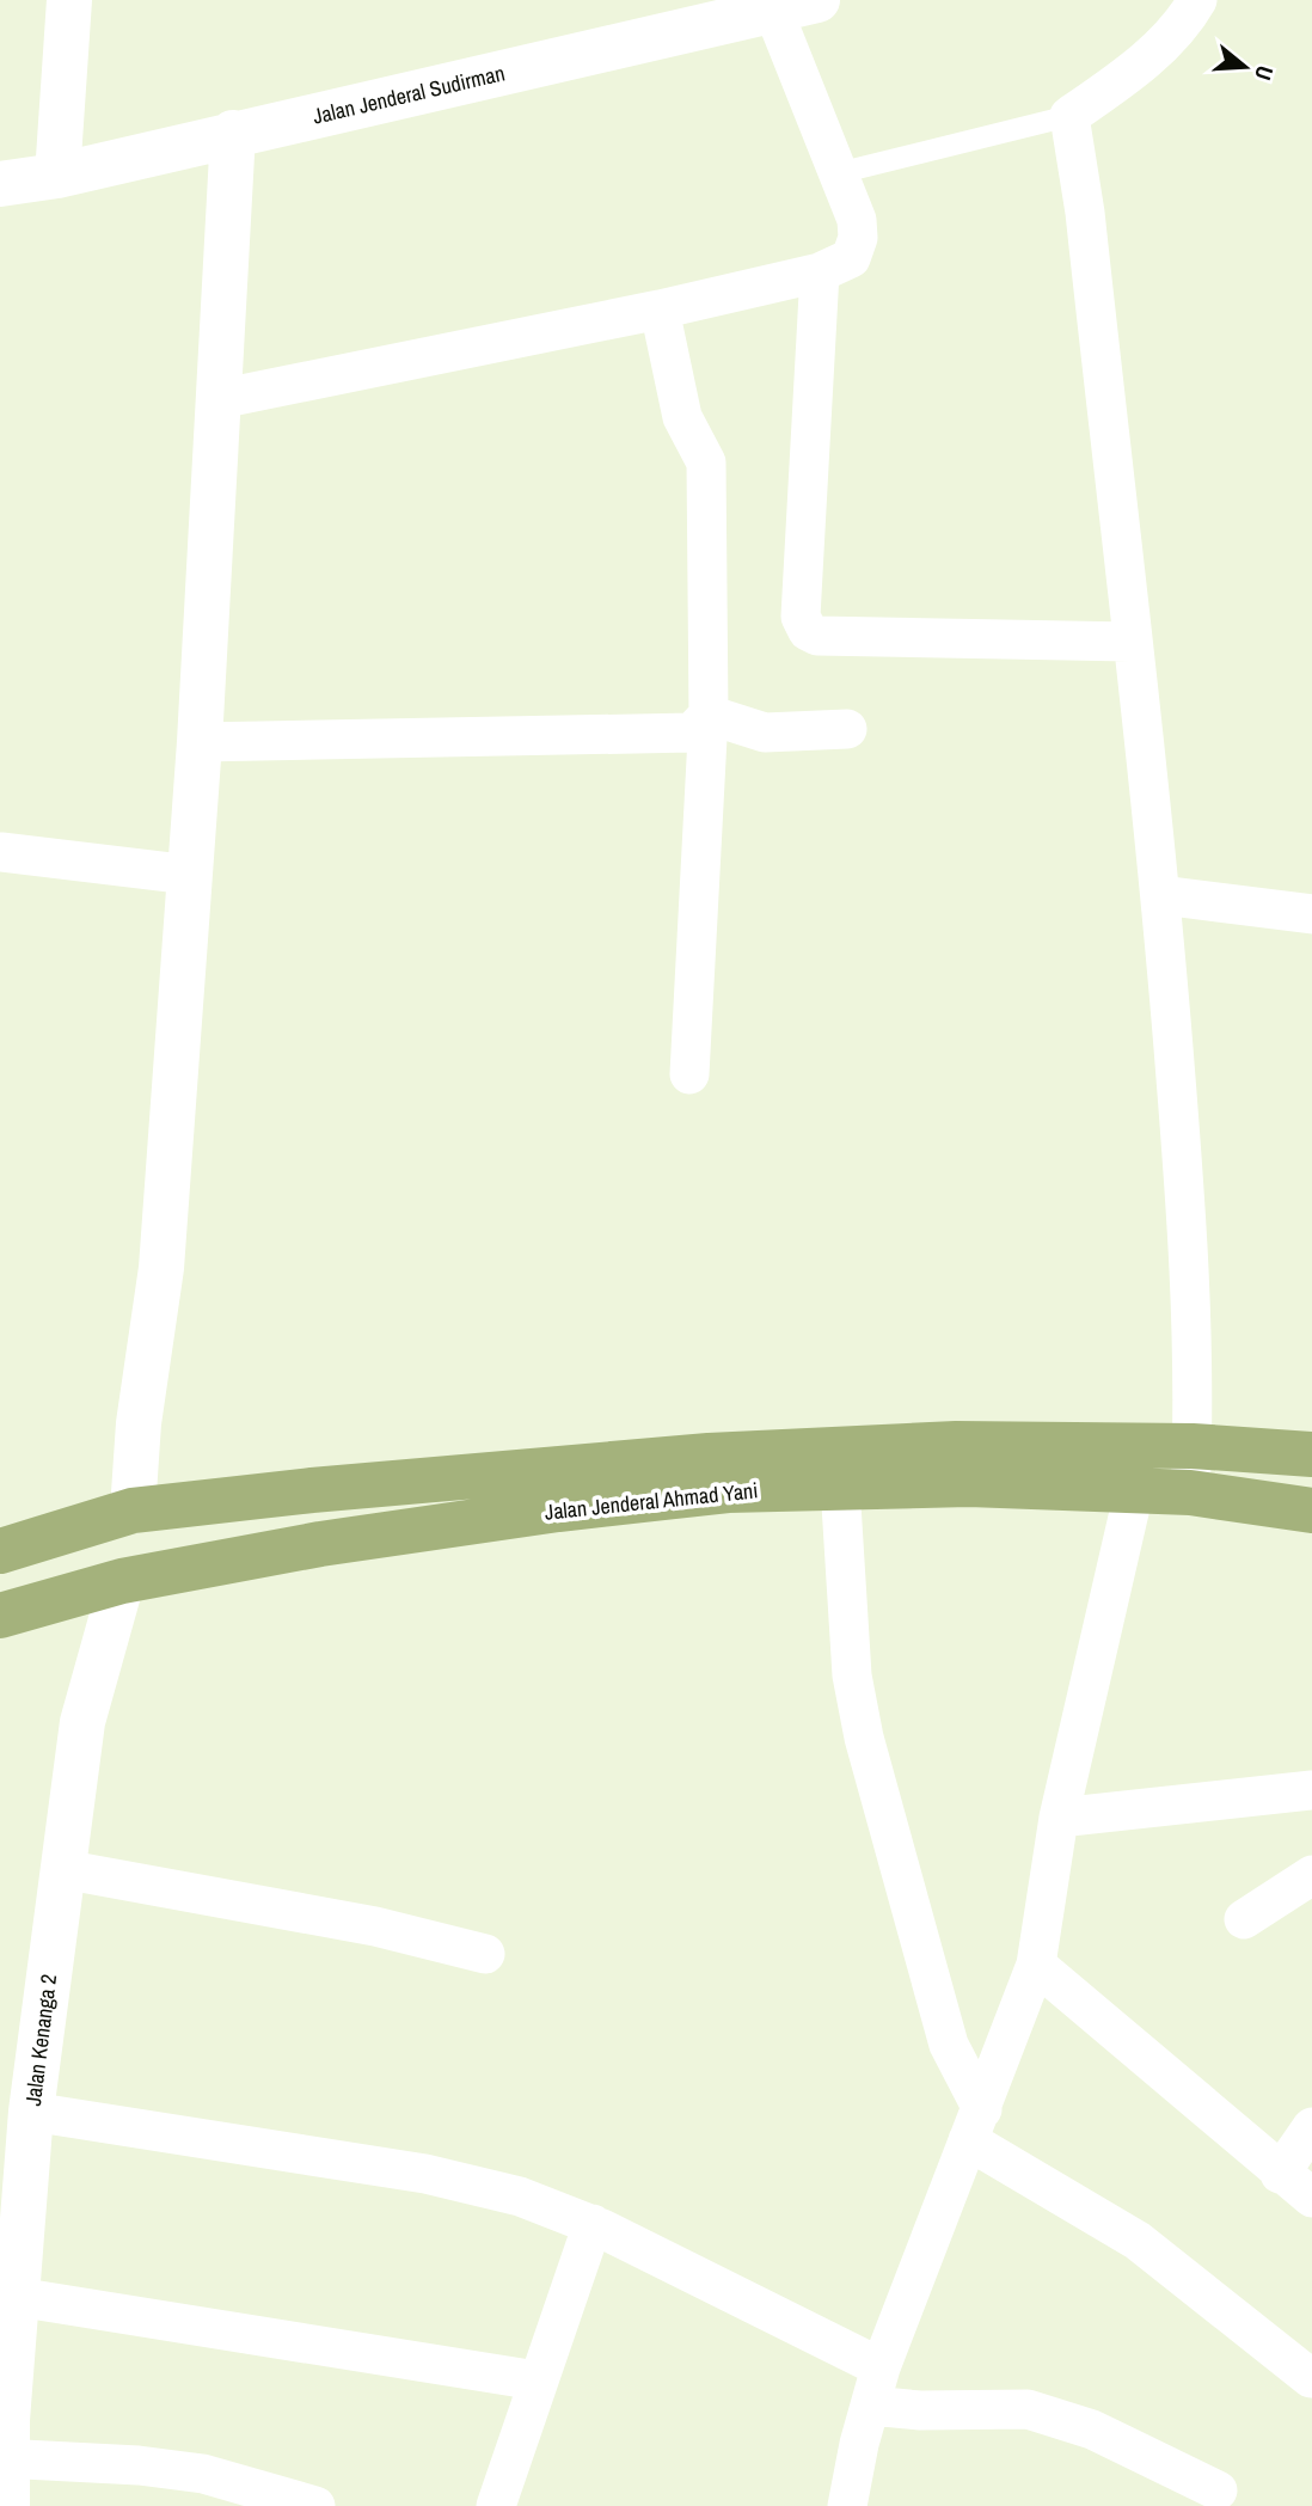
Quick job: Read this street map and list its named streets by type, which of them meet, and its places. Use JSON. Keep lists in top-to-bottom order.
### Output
{
  "streets": {
    "highway": ["Jalan Jenderal Ahmad Yani"],
    "street": ["Jalan Jenderal Sudirman", "Jalan Kenanga 2"]
  },
  "crossings": [
    ["Jalan Jenderal Ahmad Yani", "Jalan Kenanga 2"]
  ],
  "north": "right"
}
